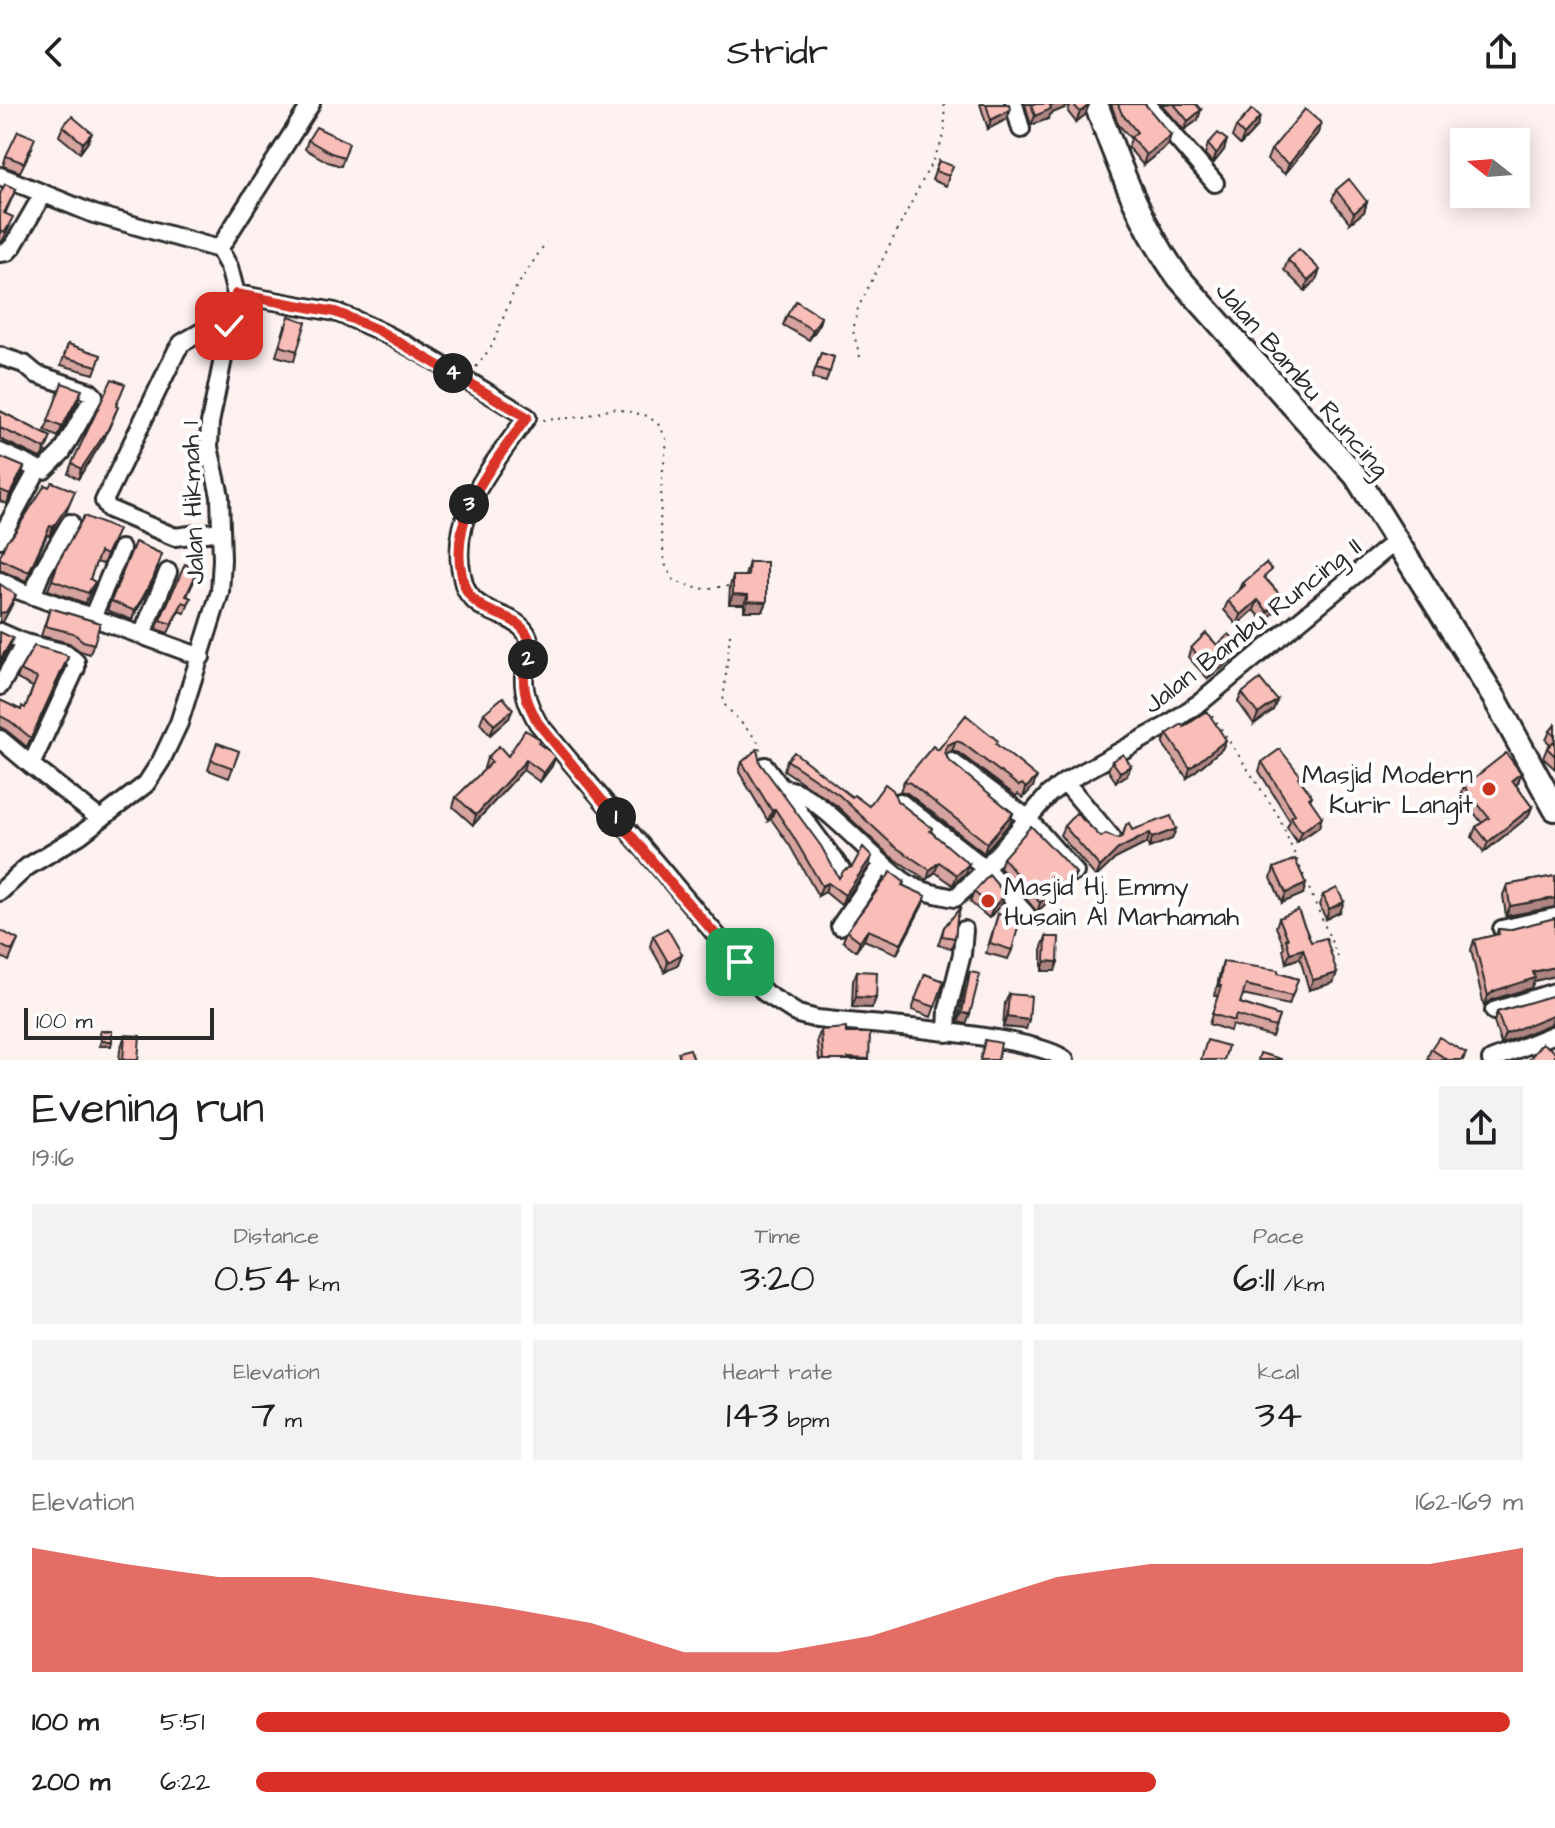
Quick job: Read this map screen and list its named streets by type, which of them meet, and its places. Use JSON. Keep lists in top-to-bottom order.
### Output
{
  "streets": {
    "street": ["Jalan Bambu Runcing", "Jalan Hikmah 1", "Jalan Bambu Runcing II"]
  },
  "crossings": [
    ["Jalan Bambu Runcing", "Jalan Bambu Runcing II"]
  ],
  "places": ["Masjid Modern Kurir Langit", "Masjid Hj. Emmy Husain Al Marhamah"],
  "scale_bar": "100 m",
  "north": "left",
  "page": {
    "header": "Stridr",
    "pins": [
      "4",
      "3",
      "2",
      "1"
    ],
    "scale": "100 m",
    "heading": ["Evening run", "19:16"],
    "stats": [
      ["Distance", "0.54 km"],
      ["Time", "3:20"],
      ["Pace", "6:11 /km"],
      ["Elevation", "7 m"],
      ["Heart rate", "143 bpm"],
      ["kcal", "34"]
    ],
    "chart": ["Elevation", "162–169 m"],
    "list": [
      {
        "name": "100 m",
        "note": "5:51"
      },
      {
        "name": "200 m",
        "note": "6:22"
      }
    ]
  }
}
